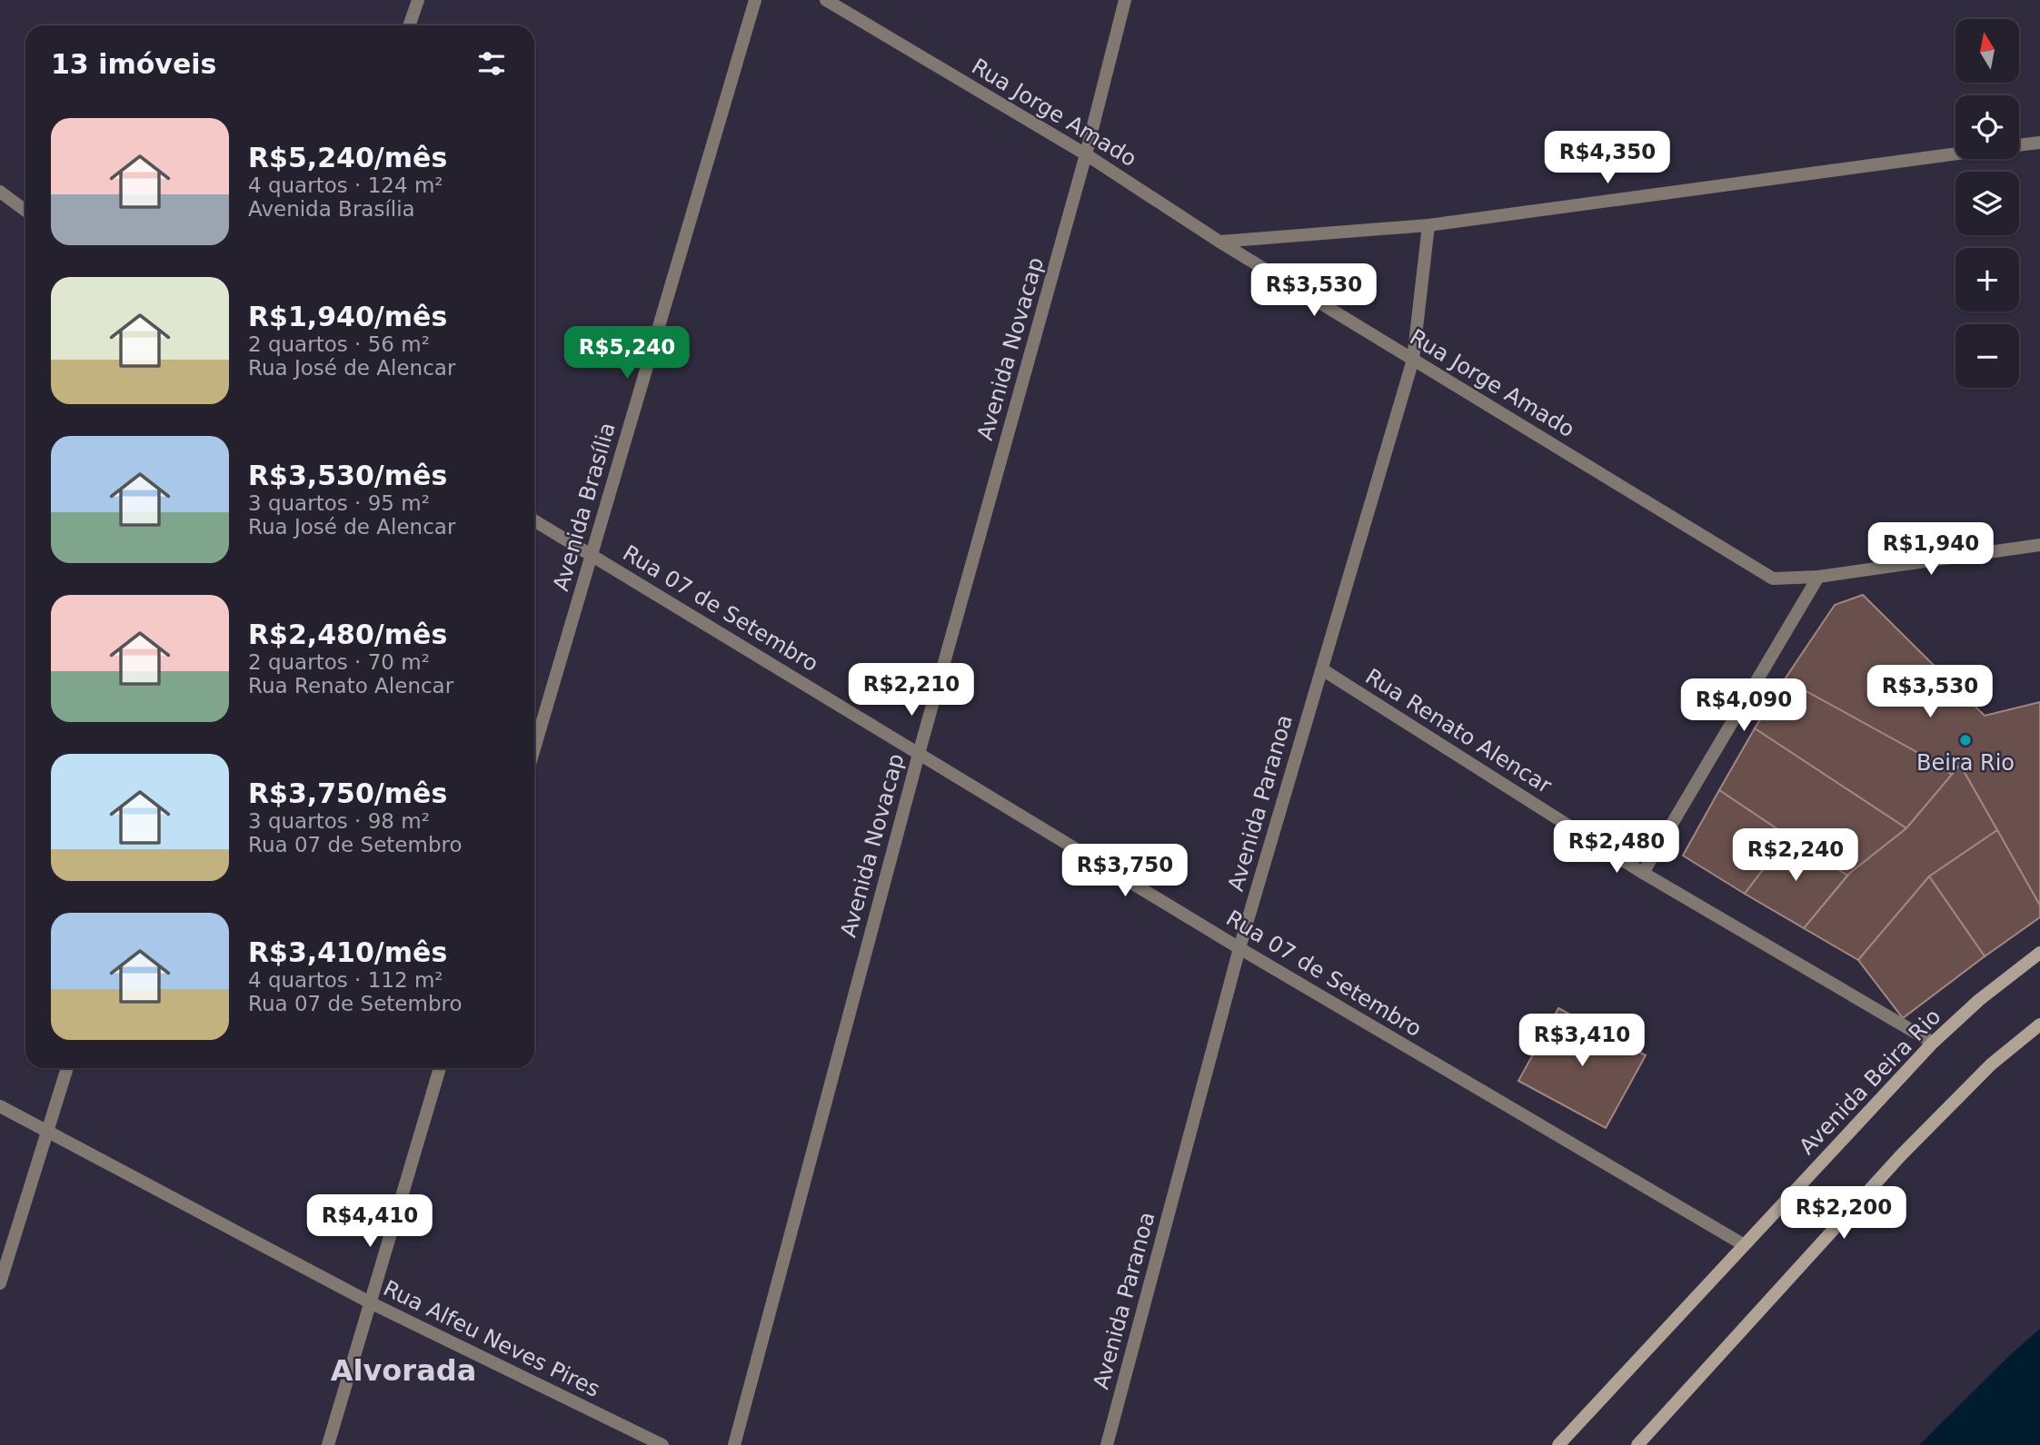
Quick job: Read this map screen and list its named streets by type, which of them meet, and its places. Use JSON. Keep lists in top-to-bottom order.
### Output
{
  "streets": {
    "main road": ["Avenida Beira Rio"],
    "street": [
      "Rua Jorge Amado",
      "Avenida Novacap",
      "Avenida Brasília",
      "Rua 07 de Setembro",
      "Rua Renato Alencar",
      "Avenida Paranoa",
      "Rua Alfeu Neves Pires"
    ]
  },
  "crossings": [
    ["Rua Jorge Amado", "Avenida Novacap"],
    ["Rua Jorge Amado", "Avenida Paranoa"],
    ["Avenida Novacap", "Rua 07 de Setembro"],
    ["Avenida Brasília", "Rua 07 de Setembro"],
    ["Rua 07 de Setembro", "Avenida Paranoa"],
    ["Rua 07 de Setembro", "Avenida Beira Rio"],
    ["Rua Renato Alencar", "Avenida Paranoa"],
    ["Rua Renato Alencar", "Avenida Beira Rio"]
  ],
  "districts": ["Alvorada"],
  "places": ["Beira Rio"],
  "north": "top",
  "page": {
    "map_buttons": ["+", "−"],
    "heading": "13 imóveis",
    "list": [
      {
        "name": "R$5,240/mês",
        "note": "4 quartos · 124 m² · Avenida Brasília"
      },
      {
        "name": "R$1,940/mês",
        "note": "2 quartos · 56 m² · Rua José de Alencar"
      },
      {
        "name": "R$3,530/mês",
        "note": "3 quartos · 95 m² · Rua José de Alencar"
      },
      {
        "name": "R$2,480/mês",
        "note": "2 quartos · 70 m² · Rua Renato Alencar"
      },
      {
        "name": "R$3,750/mês",
        "note": "3 quartos · 98 m² · Rua 07 de Setembro"
      },
      {
        "name": "R$3,410/mês",
        "note": "4 quartos · 112 m² · Rua 07 de Setembro"
      }
    ],
    "price": [
      "R$4,350",
      "R$3,530",
      "R$5,240",
      "R$1,940",
      "R$2,210",
      "R$3,530",
      "R$4,090",
      "R$2,480",
      "R$2,240",
      "R$3,750",
      "R$3,410",
      "R$2,200",
      "R$4,410"
    ]
  }
}
